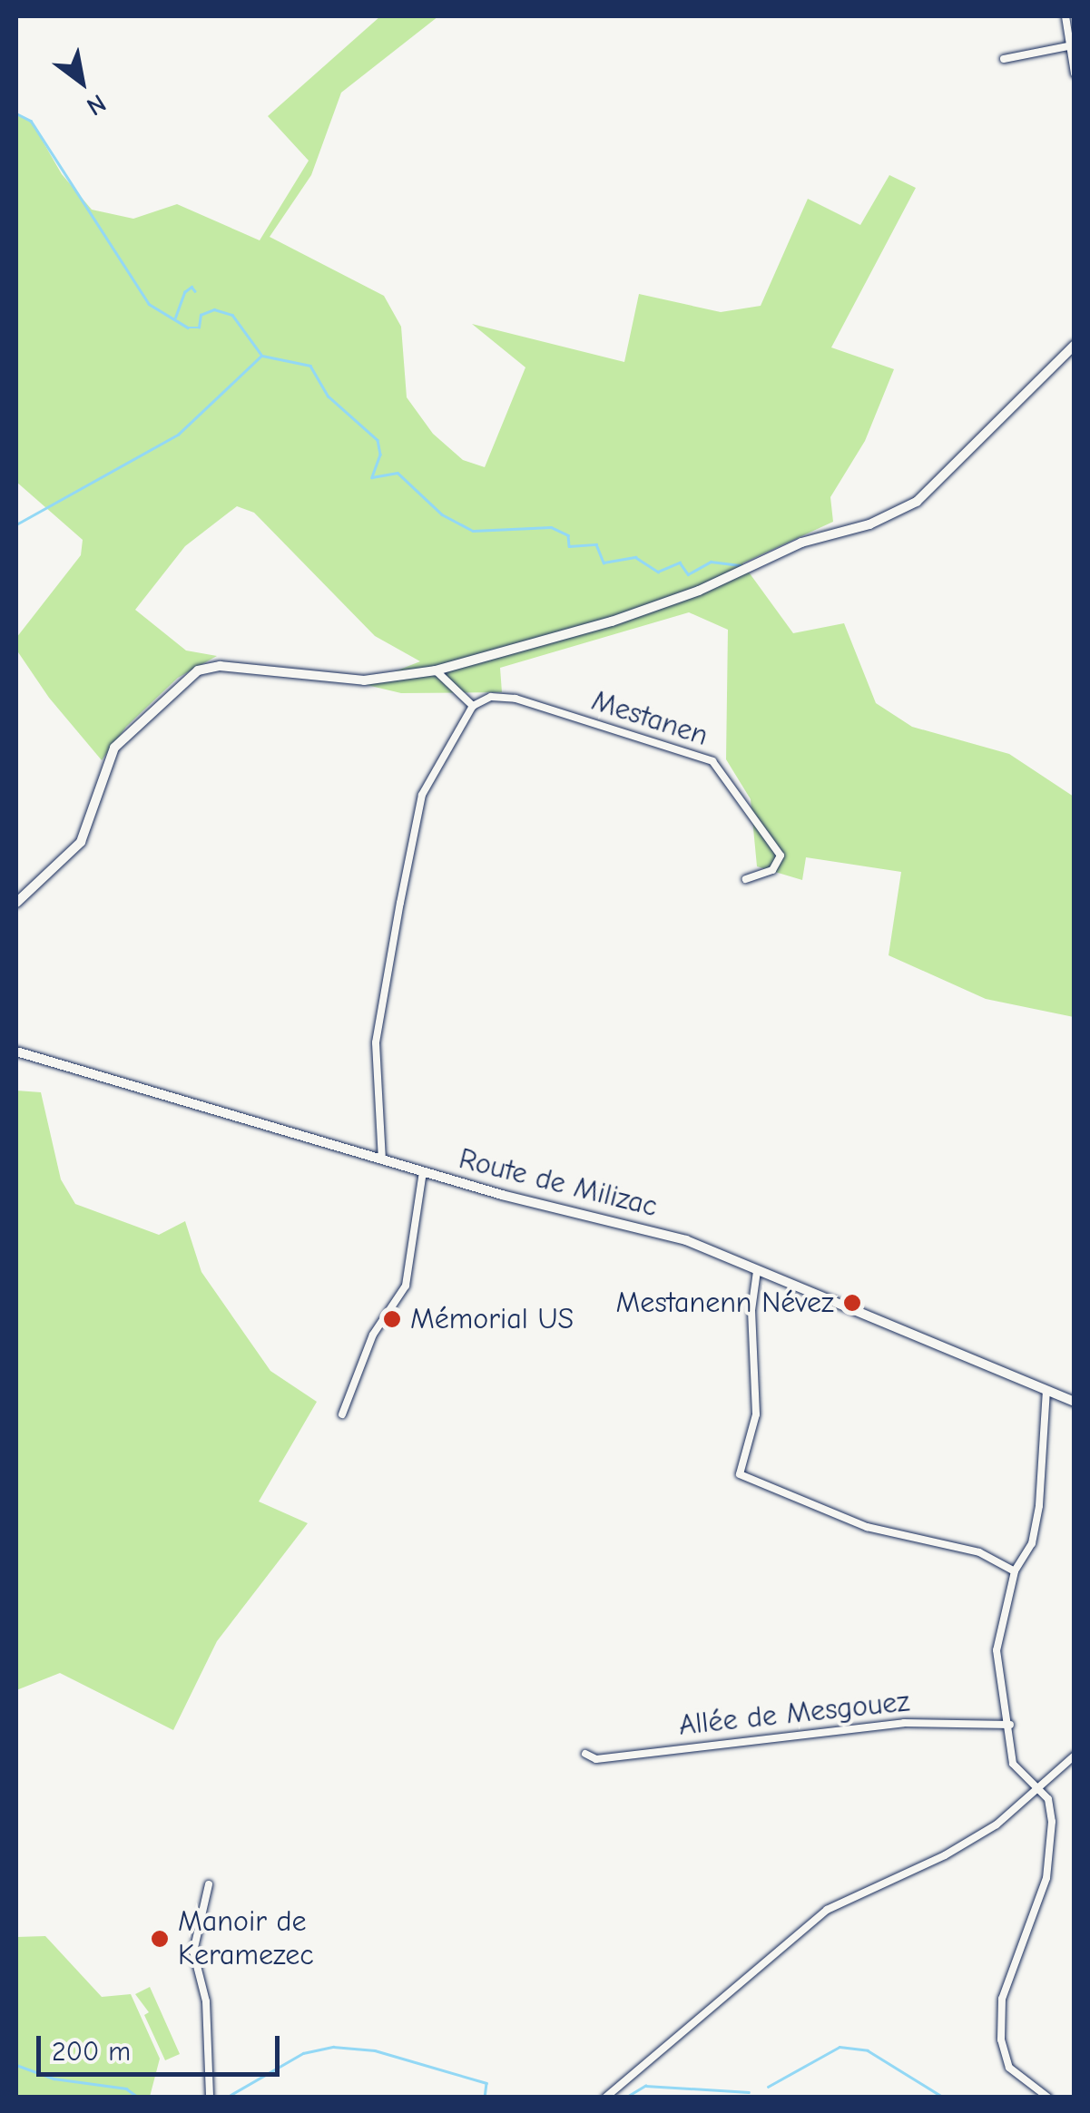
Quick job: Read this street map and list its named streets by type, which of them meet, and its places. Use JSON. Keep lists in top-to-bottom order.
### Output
{
  "streets": {
    "street": ["Mestanen", "Route de Milizac", "Allée de Mesgouez"]
  },
  "places": ["Mestanenn Névez", "Mémorial US", "Manoir de Keramezec"],
  "scale_bar": "200 m",
  "north": "bottom right"
}
